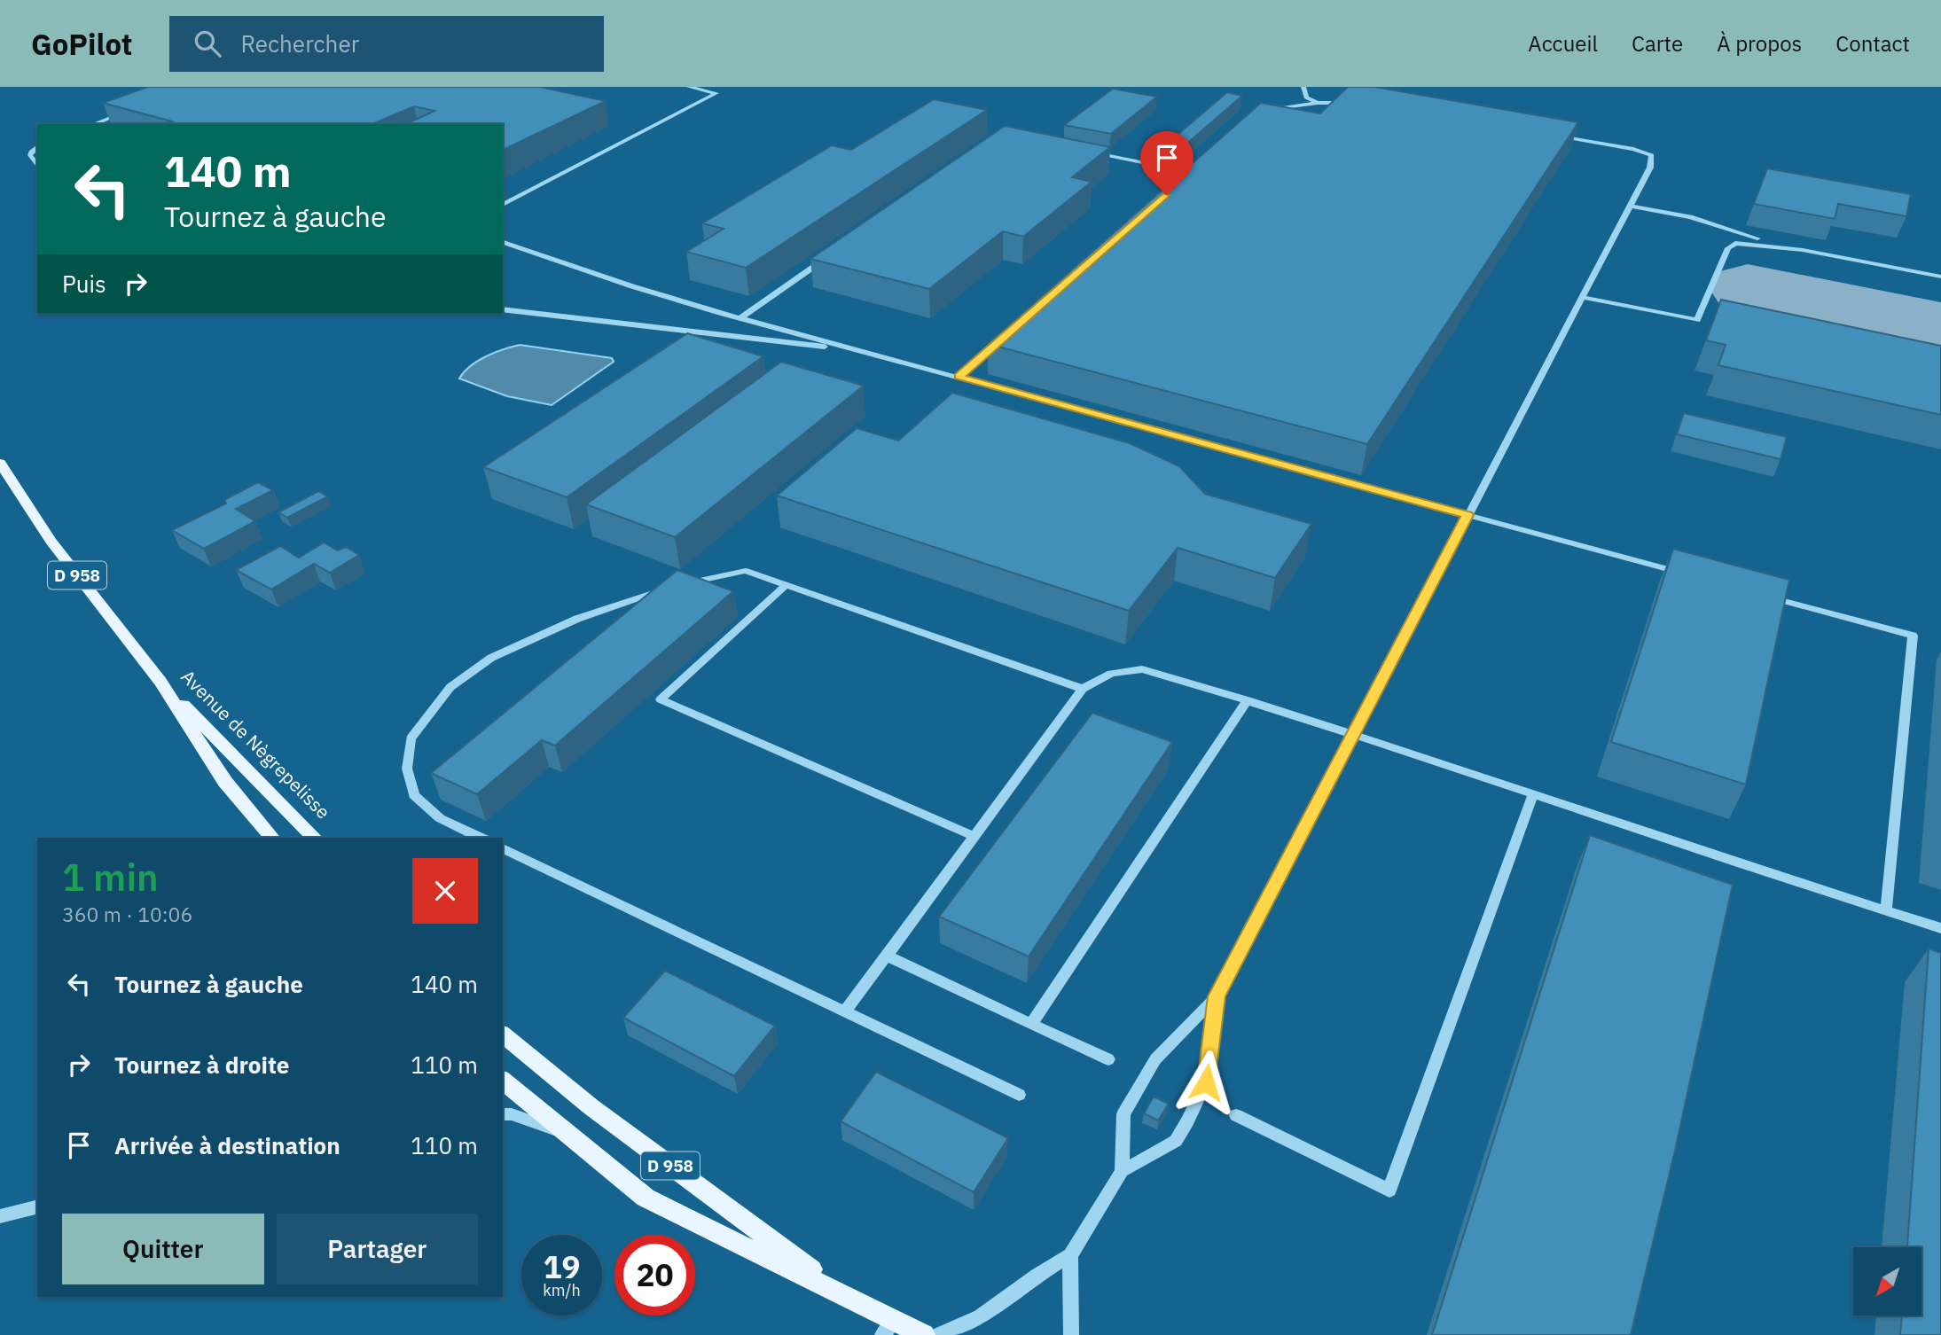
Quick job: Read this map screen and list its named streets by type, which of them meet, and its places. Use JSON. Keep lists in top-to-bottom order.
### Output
{
  "streets": {
    "main road": ["D 958", "Avenue de Nègrepelisse"]
  },
  "north": "bottom left",
  "page": {
    "header": "GoPilot",
    "search": "Rechercher",
    "nav": [
      "Accueil",
      "Carte",
      "À propos",
      "Contact"
    ],
    "turn": ["140 m", "Tournez à gauche"],
    "then": "Puis",
    "heading": ["1 min", "360 m · 10:06"],
    "list": [
      {
        "name": "Tournez à gauche",
        "value": "140 m"
      },
      {
        "name": "Tournez à droite",
        "value": "110 m"
      },
      {
        "name": "Arrivée à destination",
        "value": "110 m"
      }
    ],
    "buttons": ["Quitter", "Partager"],
    "speed": "19 km/h",
    "limit": "20"
  }
}
